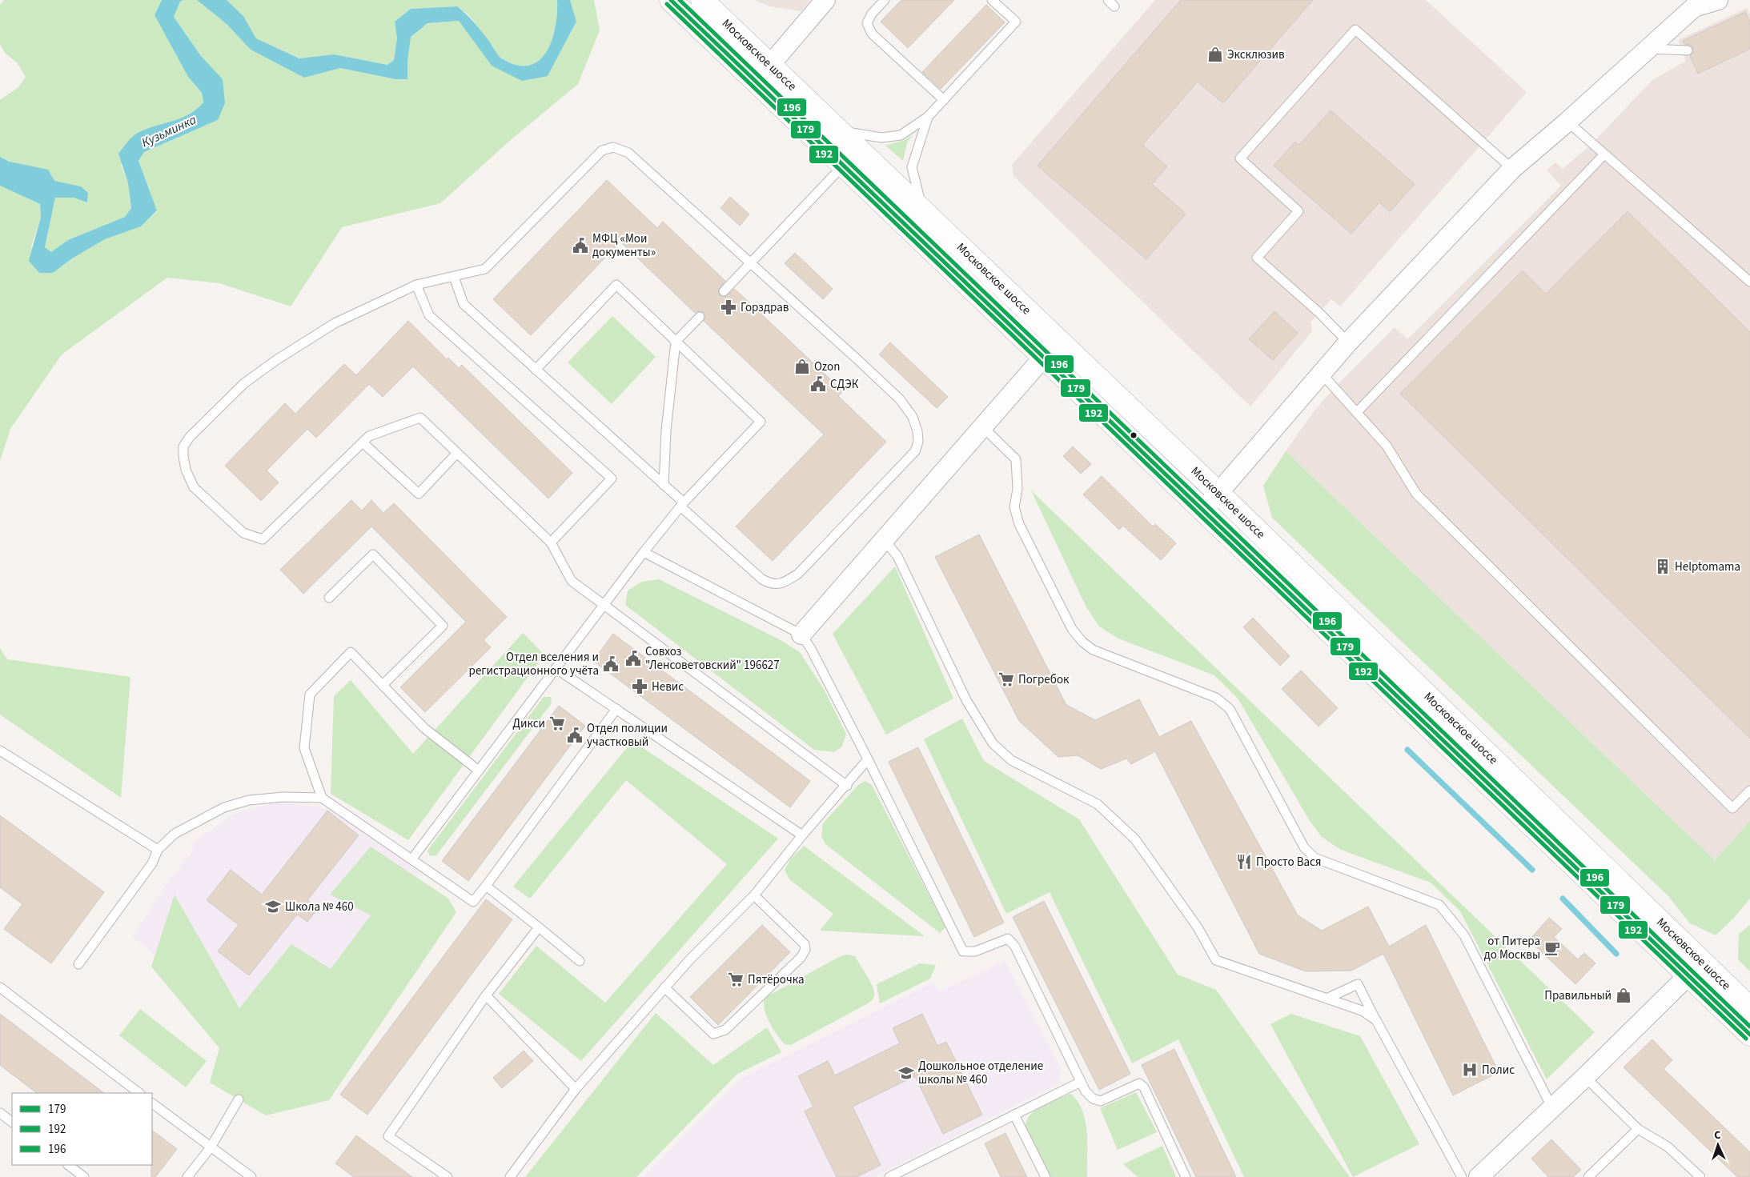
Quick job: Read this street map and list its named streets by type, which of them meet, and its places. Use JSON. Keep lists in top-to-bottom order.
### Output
{
  "streets": {
    "highway": ["Московское шоссе"]
  },
  "water": ["Кузьминка"],
  "places": {
    "shop": ["Эксклюзив", "Ozon", "Правильный"],
    "public building": [
      "МФЦ «Мои документы»",
      "СДЭК",
      "Совхоз \"Ленсоветовский\" 196627",
      "Отдел вселения и регистрационного учёта",
      "Отдел полиции участковый"
    ],
    "pharmacy": ["Горздрав", "Невис"],
    "building": ["Helptomama"],
    "supermarket": ["Погребок", "Дикси", "Пятёрочка"],
    "restaurant": ["Просто Вася"],
    "school or university": ["Школа № 460", "Дошкольное отделение школы № 460"],
    "cafe": ["от Питера до Москвы"],
    "hospital": ["Полис"]
  },
  "lines": ["transit line 179", "transit line 196", "transit line 192"],
  "legend": ["179", "192", "196"],
  "north": "top"
}
